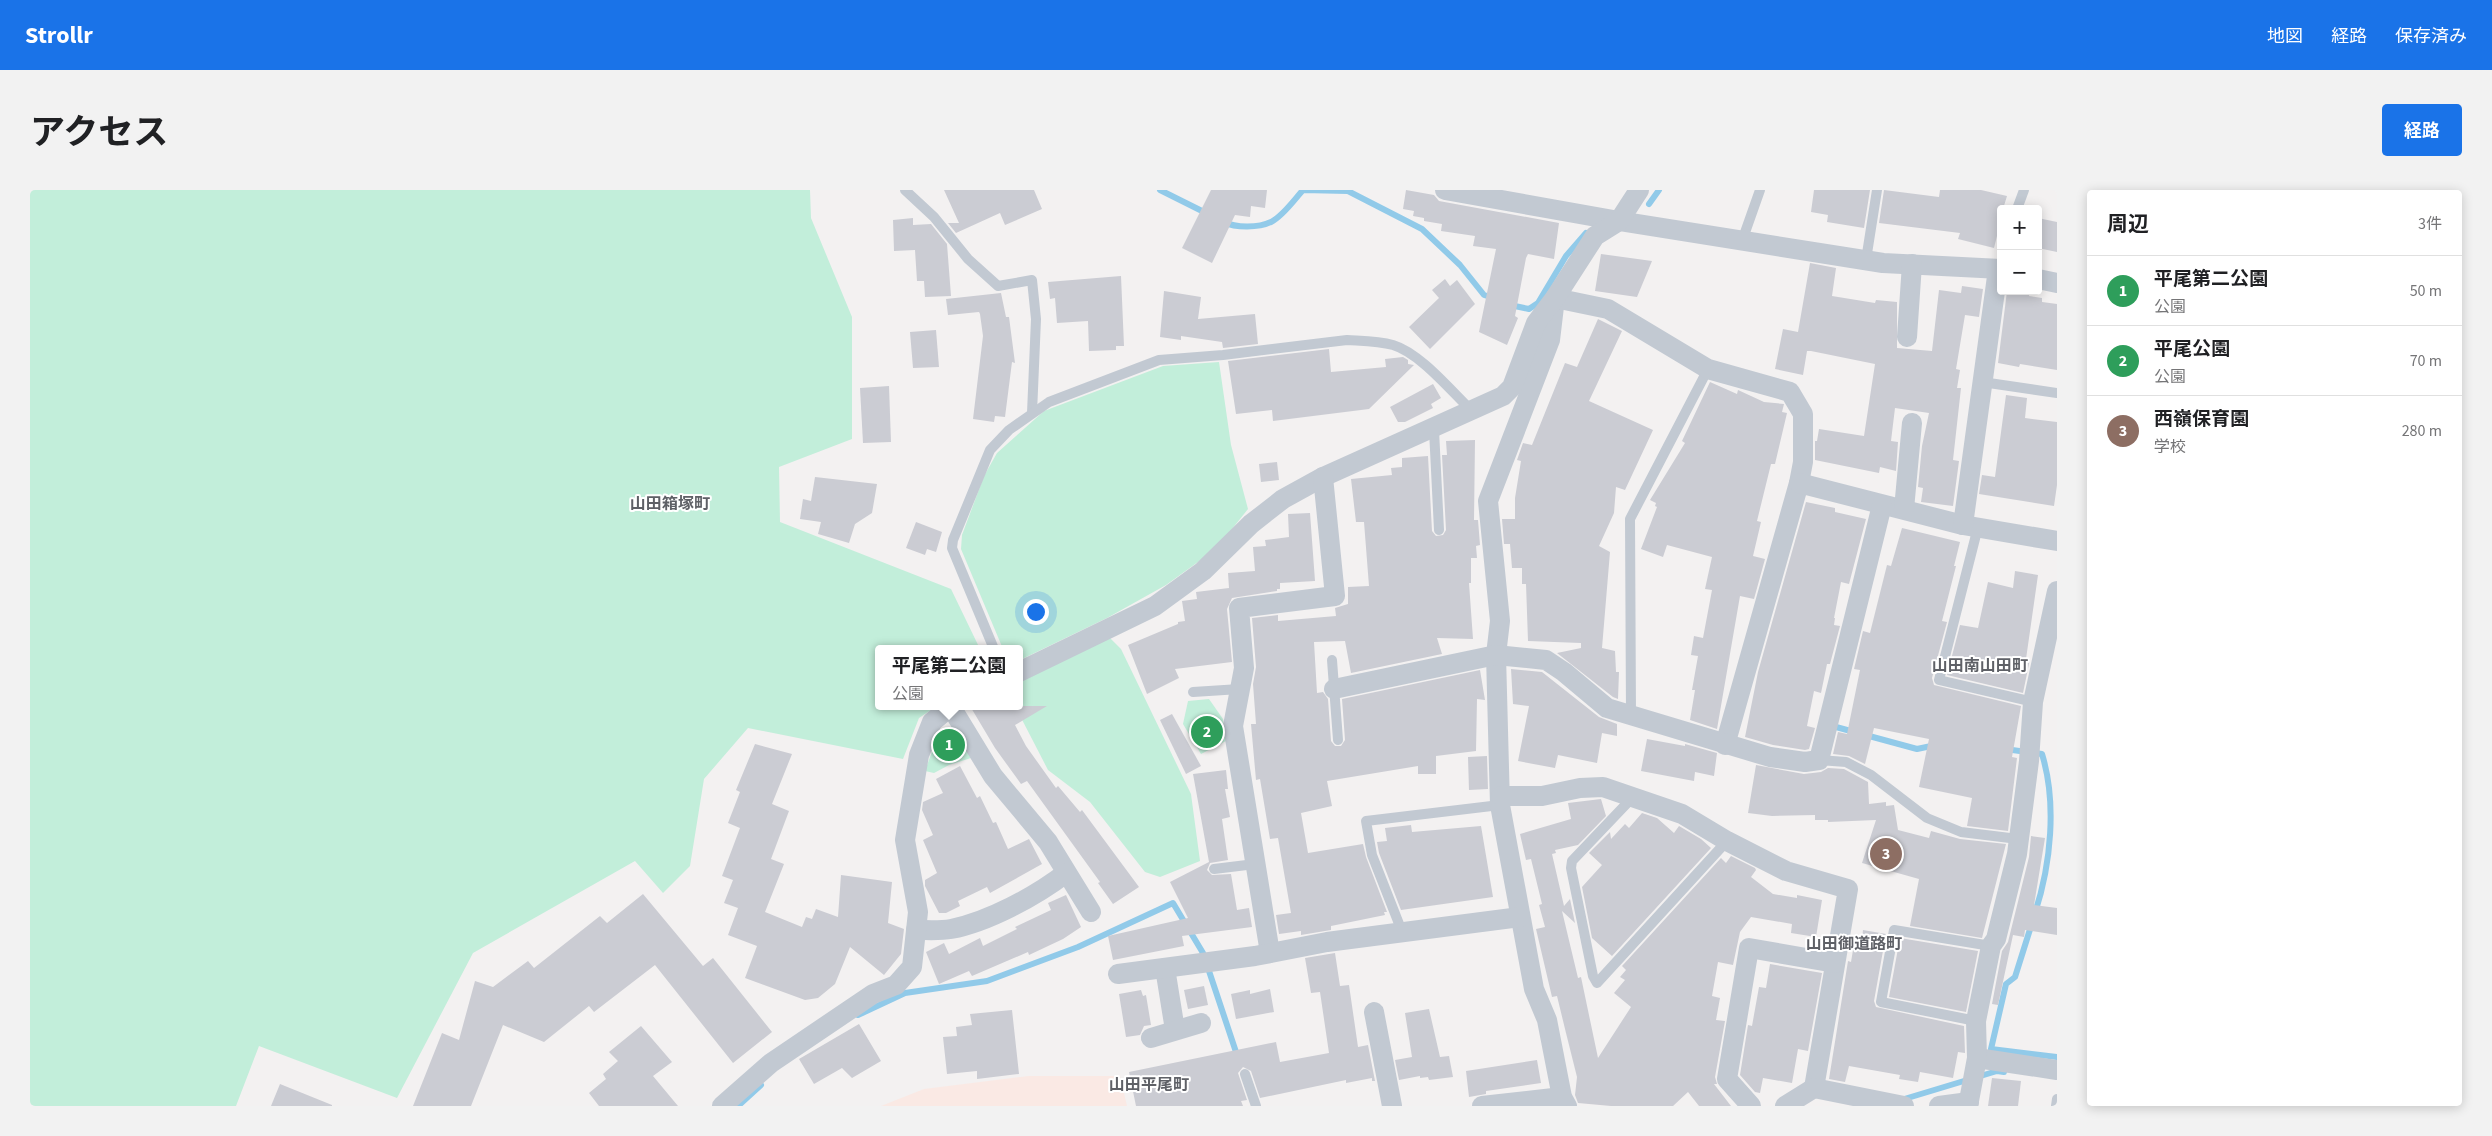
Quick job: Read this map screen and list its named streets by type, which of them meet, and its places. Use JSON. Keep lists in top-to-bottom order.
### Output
{
  "districts": [
    "山田箱塚町",
    "山田南山田町",
    "山田御道路町",
    "山田平尾町"
  ],
  "page": {
    "header": "Strollr",
    "nav": ["地図", "経路", "保存済み"],
    "title": "アクセス",
    "buttons": "経路",
    "heading": ["周辺", "3件"],
    "map_buttons": ["+", "−"],
    "list": [
      {
        "mark": "1",
        "name": "平尾第二公園",
        "note": "公園",
        "value": "50 m"
      },
      {
        "mark": "2",
        "name": "平尾公園",
        "note": "公園",
        "value": "70 m"
      },
      {
        "mark": "3",
        "name": "西嶺保育園",
        "note": "学校",
        "value": "280 m"
      }
    ],
    "popup": ["平尾第二公園", "公園"],
    "pins": ["2", "1", "3"]
  }
}
